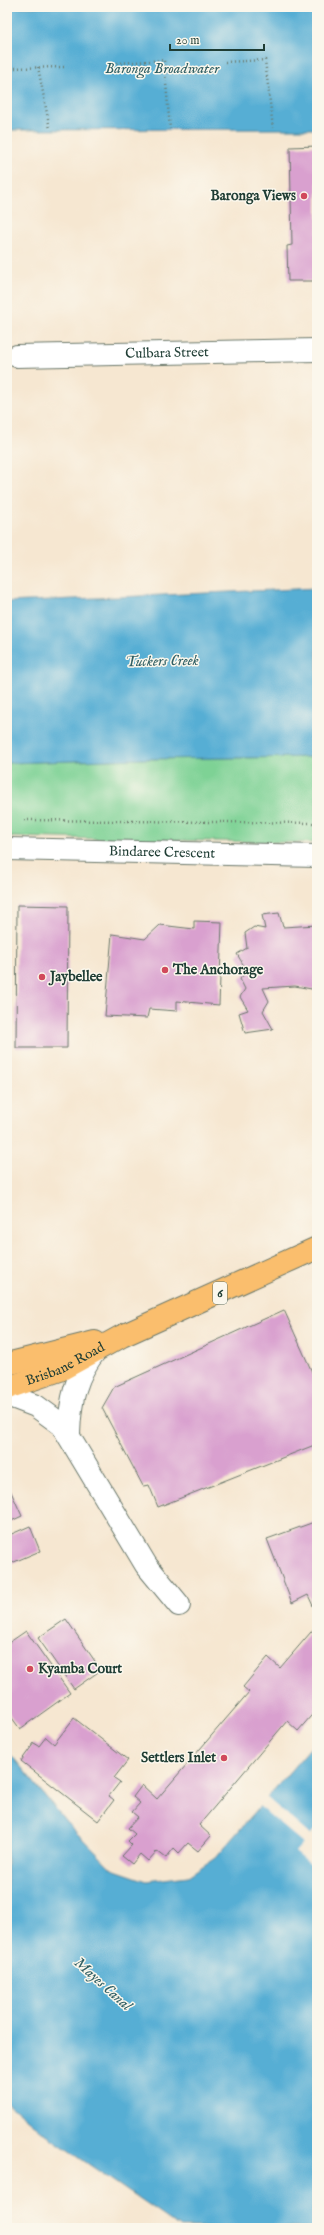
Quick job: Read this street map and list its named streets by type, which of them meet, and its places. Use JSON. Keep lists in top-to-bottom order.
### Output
{
  "streets": {
    "main road": ["6", "Brisbane Road"],
    "street": ["Culbara Street", "Bindaree Crescent"]
  },
  "water": ["Baronga Broadwater", "Tuckers Creek", "Mayes Canal"],
  "places": [
    "Baronga Views",
    "The Anchorage",
    "Jaybellee",
    "Kyamba Court",
    "Settlers Inlet"
  ],
  "scale_bar": "20 m"
}
